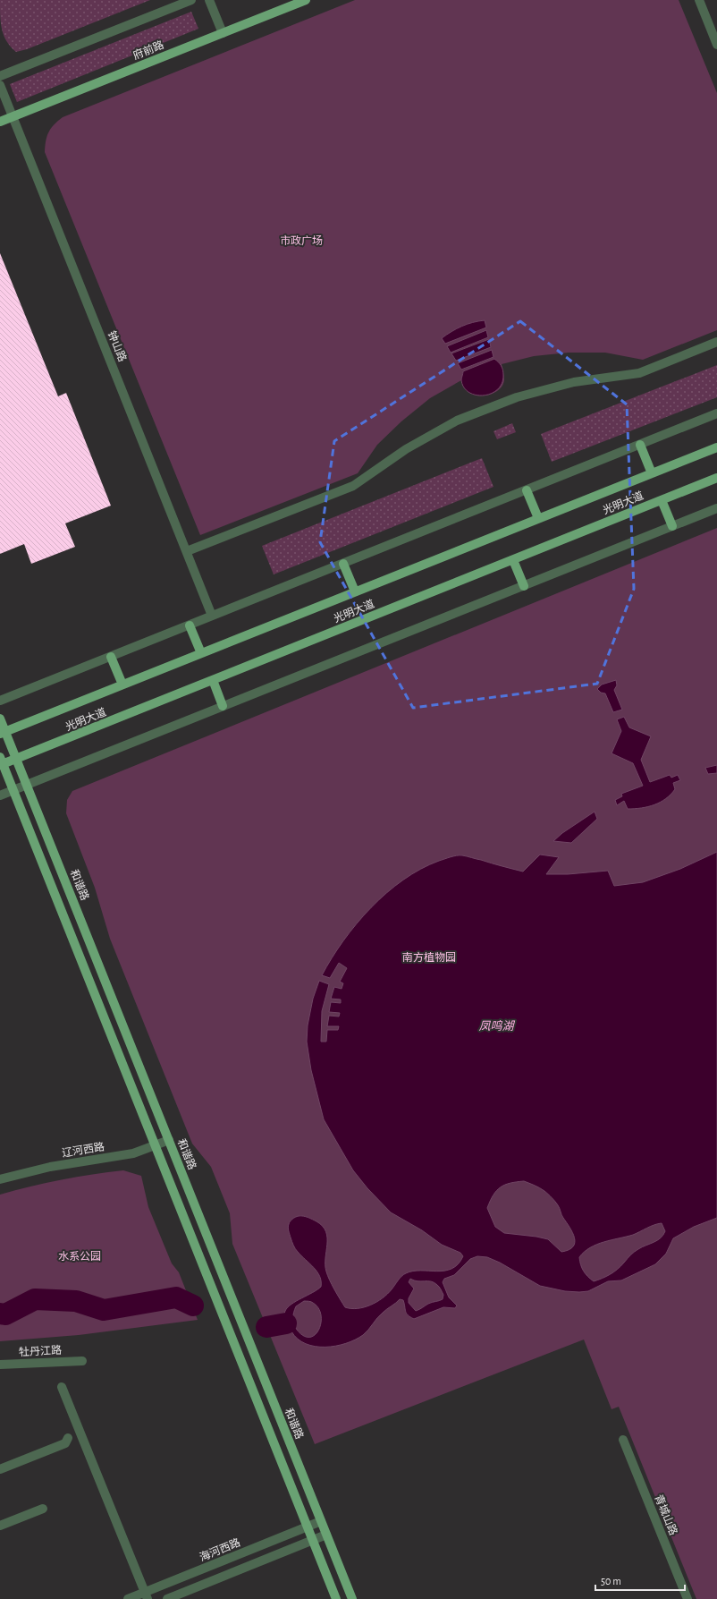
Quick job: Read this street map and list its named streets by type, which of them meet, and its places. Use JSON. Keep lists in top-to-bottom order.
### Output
{
  "streets": {
    "main road": ["府前路", "光明大道", "和谐路"],
    "street": [
      "钟山路",
      "辽河西路",
      "牡丹江路",
      "青城山路",
      "海河西路"
    ]
  },
  "crossings": [
    ["府前路", "钟山路"],
    ["光明大道", "和谐路"],
    ["和谐路", "辽河西路"],
    ["和谐路", "海河西路"]
  ],
  "water": ["凤鸣湖"],
  "parks": ["市政广场", "南方植物园", "水系公园"],
  "scale_bar": "50 m"
}
